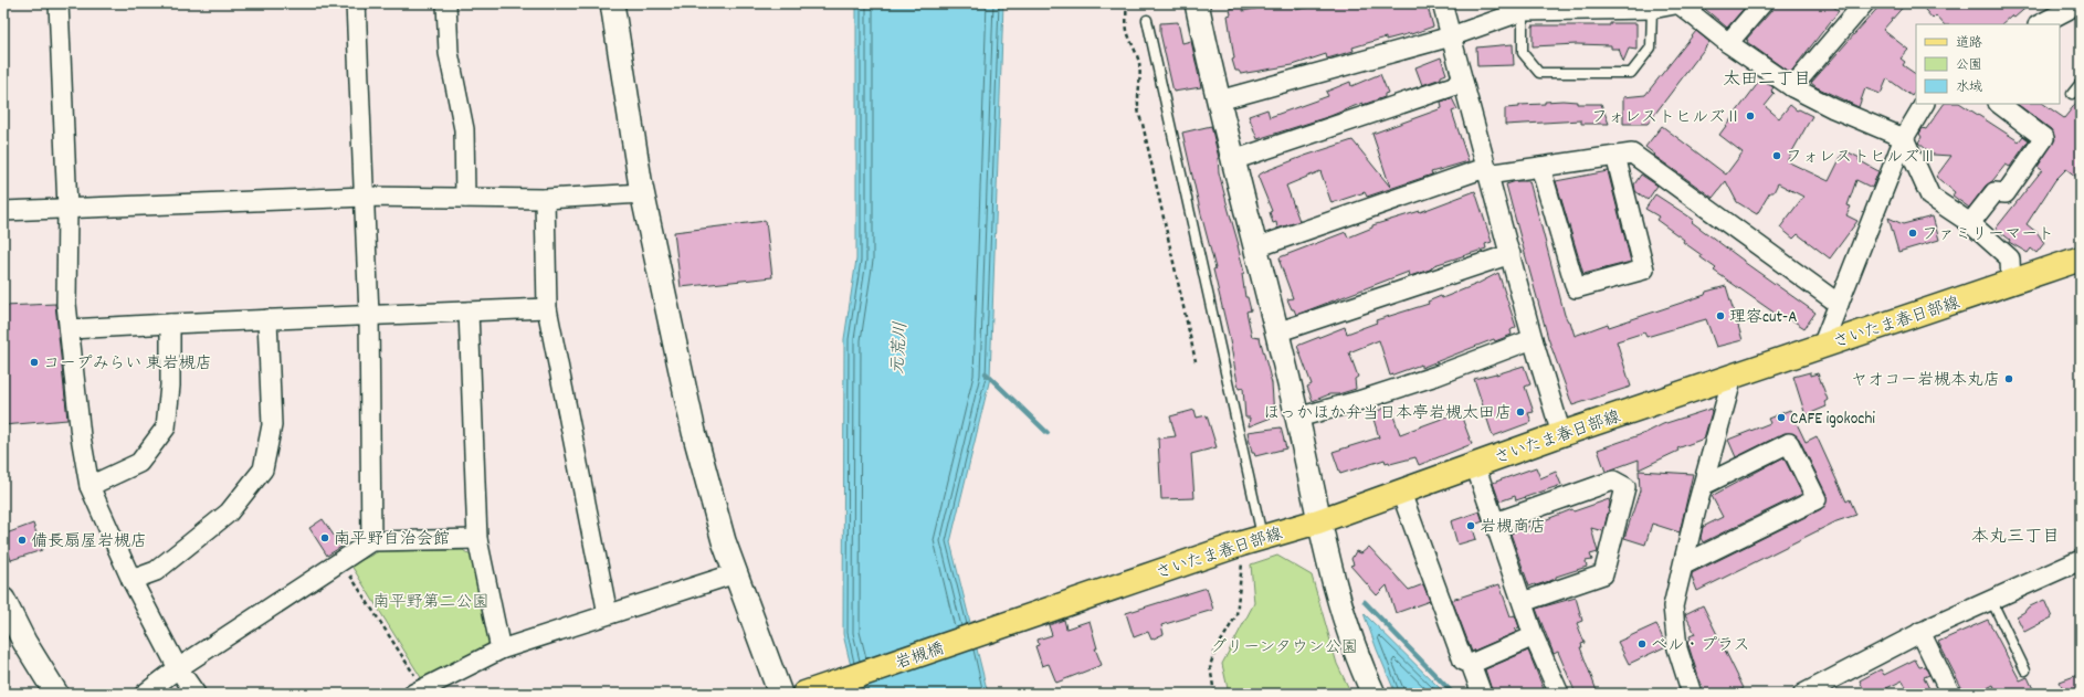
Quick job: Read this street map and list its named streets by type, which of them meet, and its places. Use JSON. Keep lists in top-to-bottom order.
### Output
{
  "streets": {
    "main road": ["さいたま春日部線", "岩槻橋"]
  },
  "crossings": [
    ["さいたま春日部線", "岩槻橋"]
  ],
  "districts": ["太田二丁目", "本丸三丁目"],
  "water": ["元荒川"],
  "parks": ["南平野第二公園", "グリーンタウン公園"],
  "places": [
    "フォレストヒルズⅡ",
    "フォレストヒルズⅢ",
    "ファミリーマート",
    "理容cut-A",
    "コープみらい 東岩槻店",
    "ヤオコー岩槻本丸店",
    "ほっかほか弁当日本亭岩槻太田店",
    "CAFE igokochi",
    "岩槻商店",
    "南平野自治会館",
    "備長扇屋岩槻店",
    "ベル・プラス"
  ],
  "legend": ["道路", "公園", "水域"]
}
